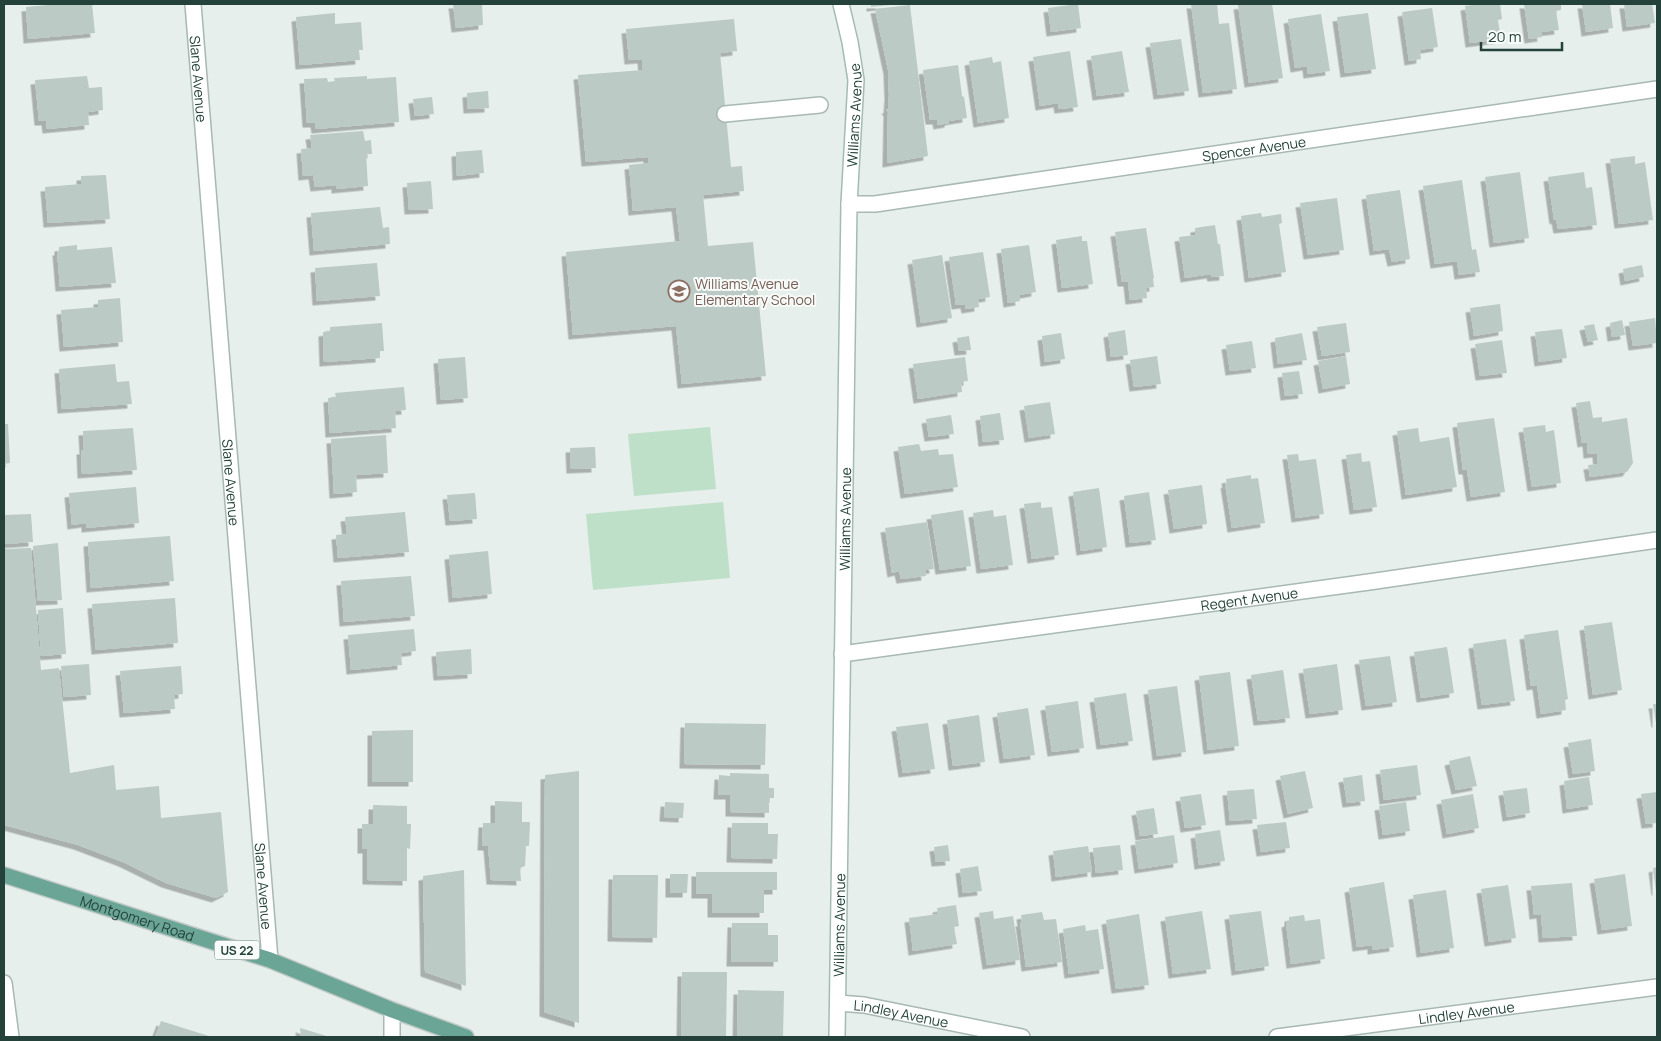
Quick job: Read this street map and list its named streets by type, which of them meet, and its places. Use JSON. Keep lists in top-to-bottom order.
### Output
{
  "streets": {
    "main road": ["Montgomery Road", "US 22"],
    "street": [
      "Slane Avenue",
      "Williams Avenue",
      "Spencer Avenue",
      "Regent Avenue",
      "Lindley Avenue"
    ]
  },
  "crossings": [
    ["Slane Avenue", "Montgomery Road"],
    ["Williams Avenue", "Spencer Avenue"],
    ["Williams Avenue", "Regent Avenue"],
    ["Williams Avenue", "Lindley Avenue"]
  ],
  "places": {
    "school or university": ["Williams Avenue Elementary School"]
  },
  "scale_bar": "20 m"
}
